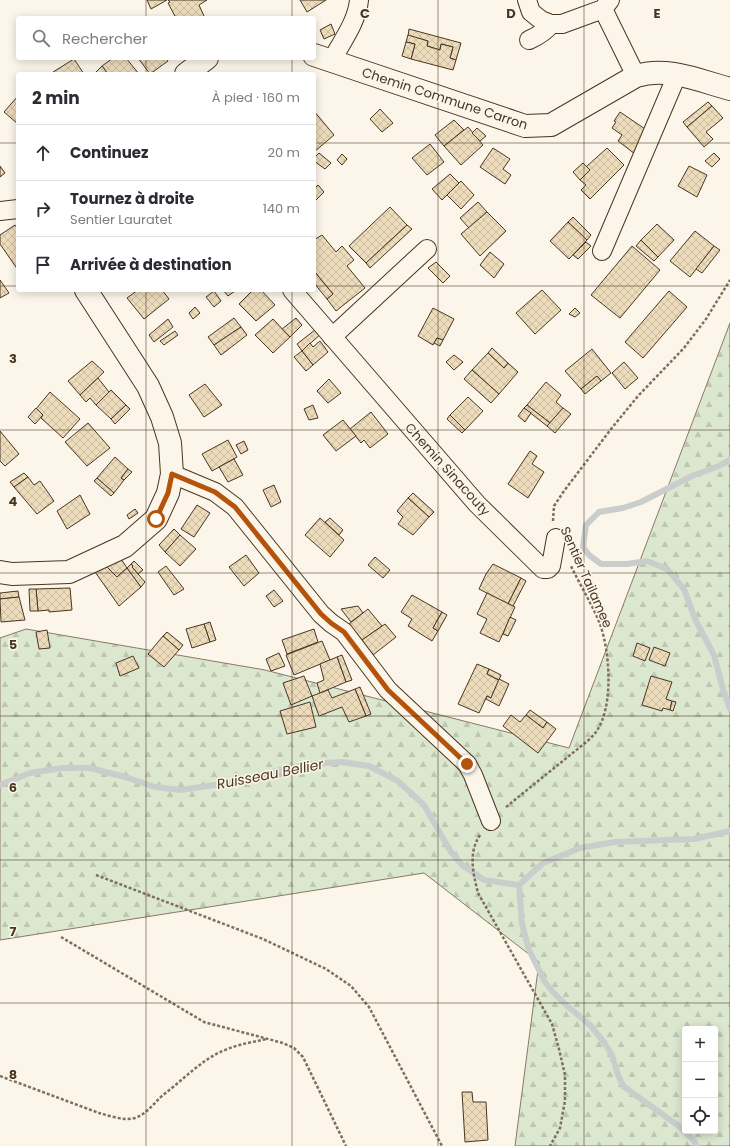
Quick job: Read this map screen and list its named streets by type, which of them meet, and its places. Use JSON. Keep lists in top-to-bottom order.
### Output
{
  "streets": {
    "street": ["Chemin Commune Carron", "Chemin Sinacouty"],
    "path": ["Sentier Tailamee"]
  },
  "crossings": [
    ["Chemin Sinacouty", "Sentier Tailamee"]
  ],
  "water": ["Ruisseau Bellier"],
  "page": {
    "search": "Rechercher",
    "heading": ["2 min", "À pied · 160 m"],
    "list": [
      ["Continuez", "20 m"],
      ["Tournez à droite", "Sentier Lauratet", "140 m"],
      "Arrivée à destination"
    ],
    "map_buttons": ["+", "−"]
  },
  "grid": {
    "columns": ["C", "D", "E"],
    "rows": [
      "3",
      "4",
      "5",
      "6",
      "7",
      "8"
    ]
  }
}
